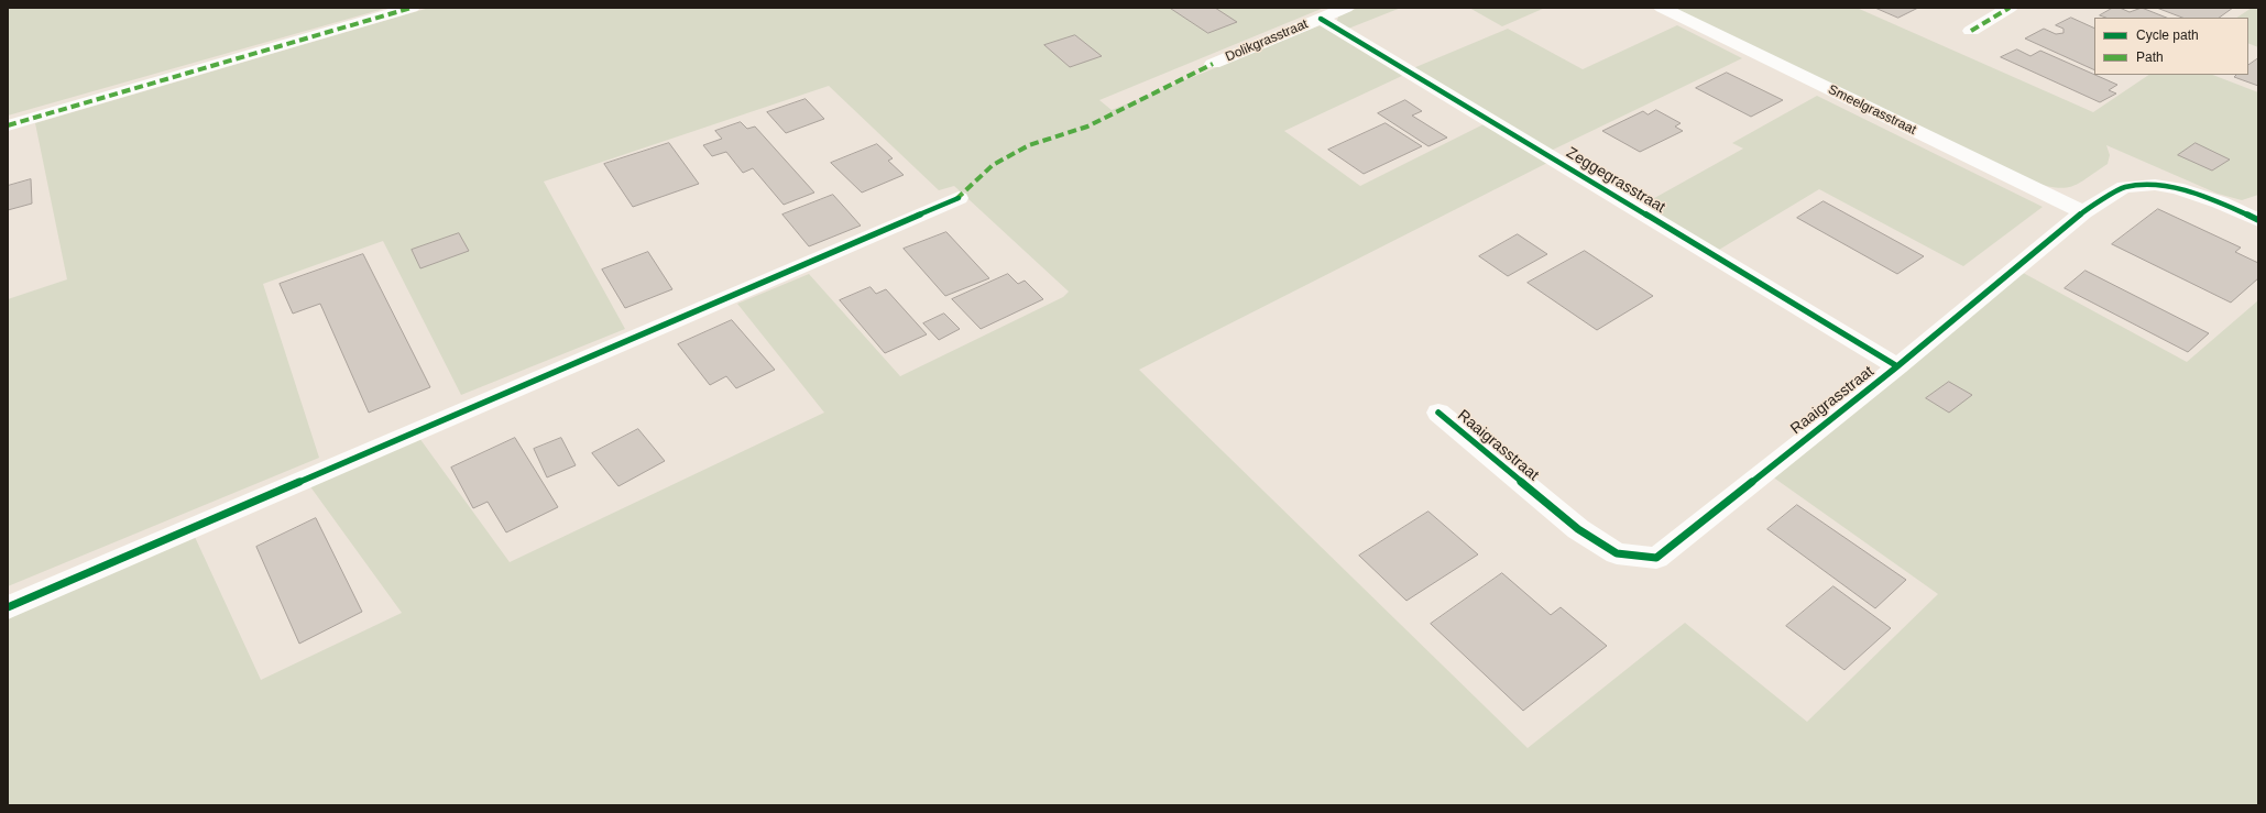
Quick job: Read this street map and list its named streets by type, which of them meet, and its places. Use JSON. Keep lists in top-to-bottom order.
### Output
{
  "streets": {
    "street": [
      "Dolikgrasstraat",
      "Smeelgrasstraat",
      "Zeggegrasstraat",
      "Raaigrasstraat"
    ]
  },
  "crossings": [
    ["Dolikgrasstraat", "Zeggegrasstraat"],
    ["Smeelgrasstraat", "Raaigrasstraat"],
    ["Zeggegrasstraat", "Raaigrasstraat"]
  ],
  "legend": ["Cycle path", "Path"]
}
